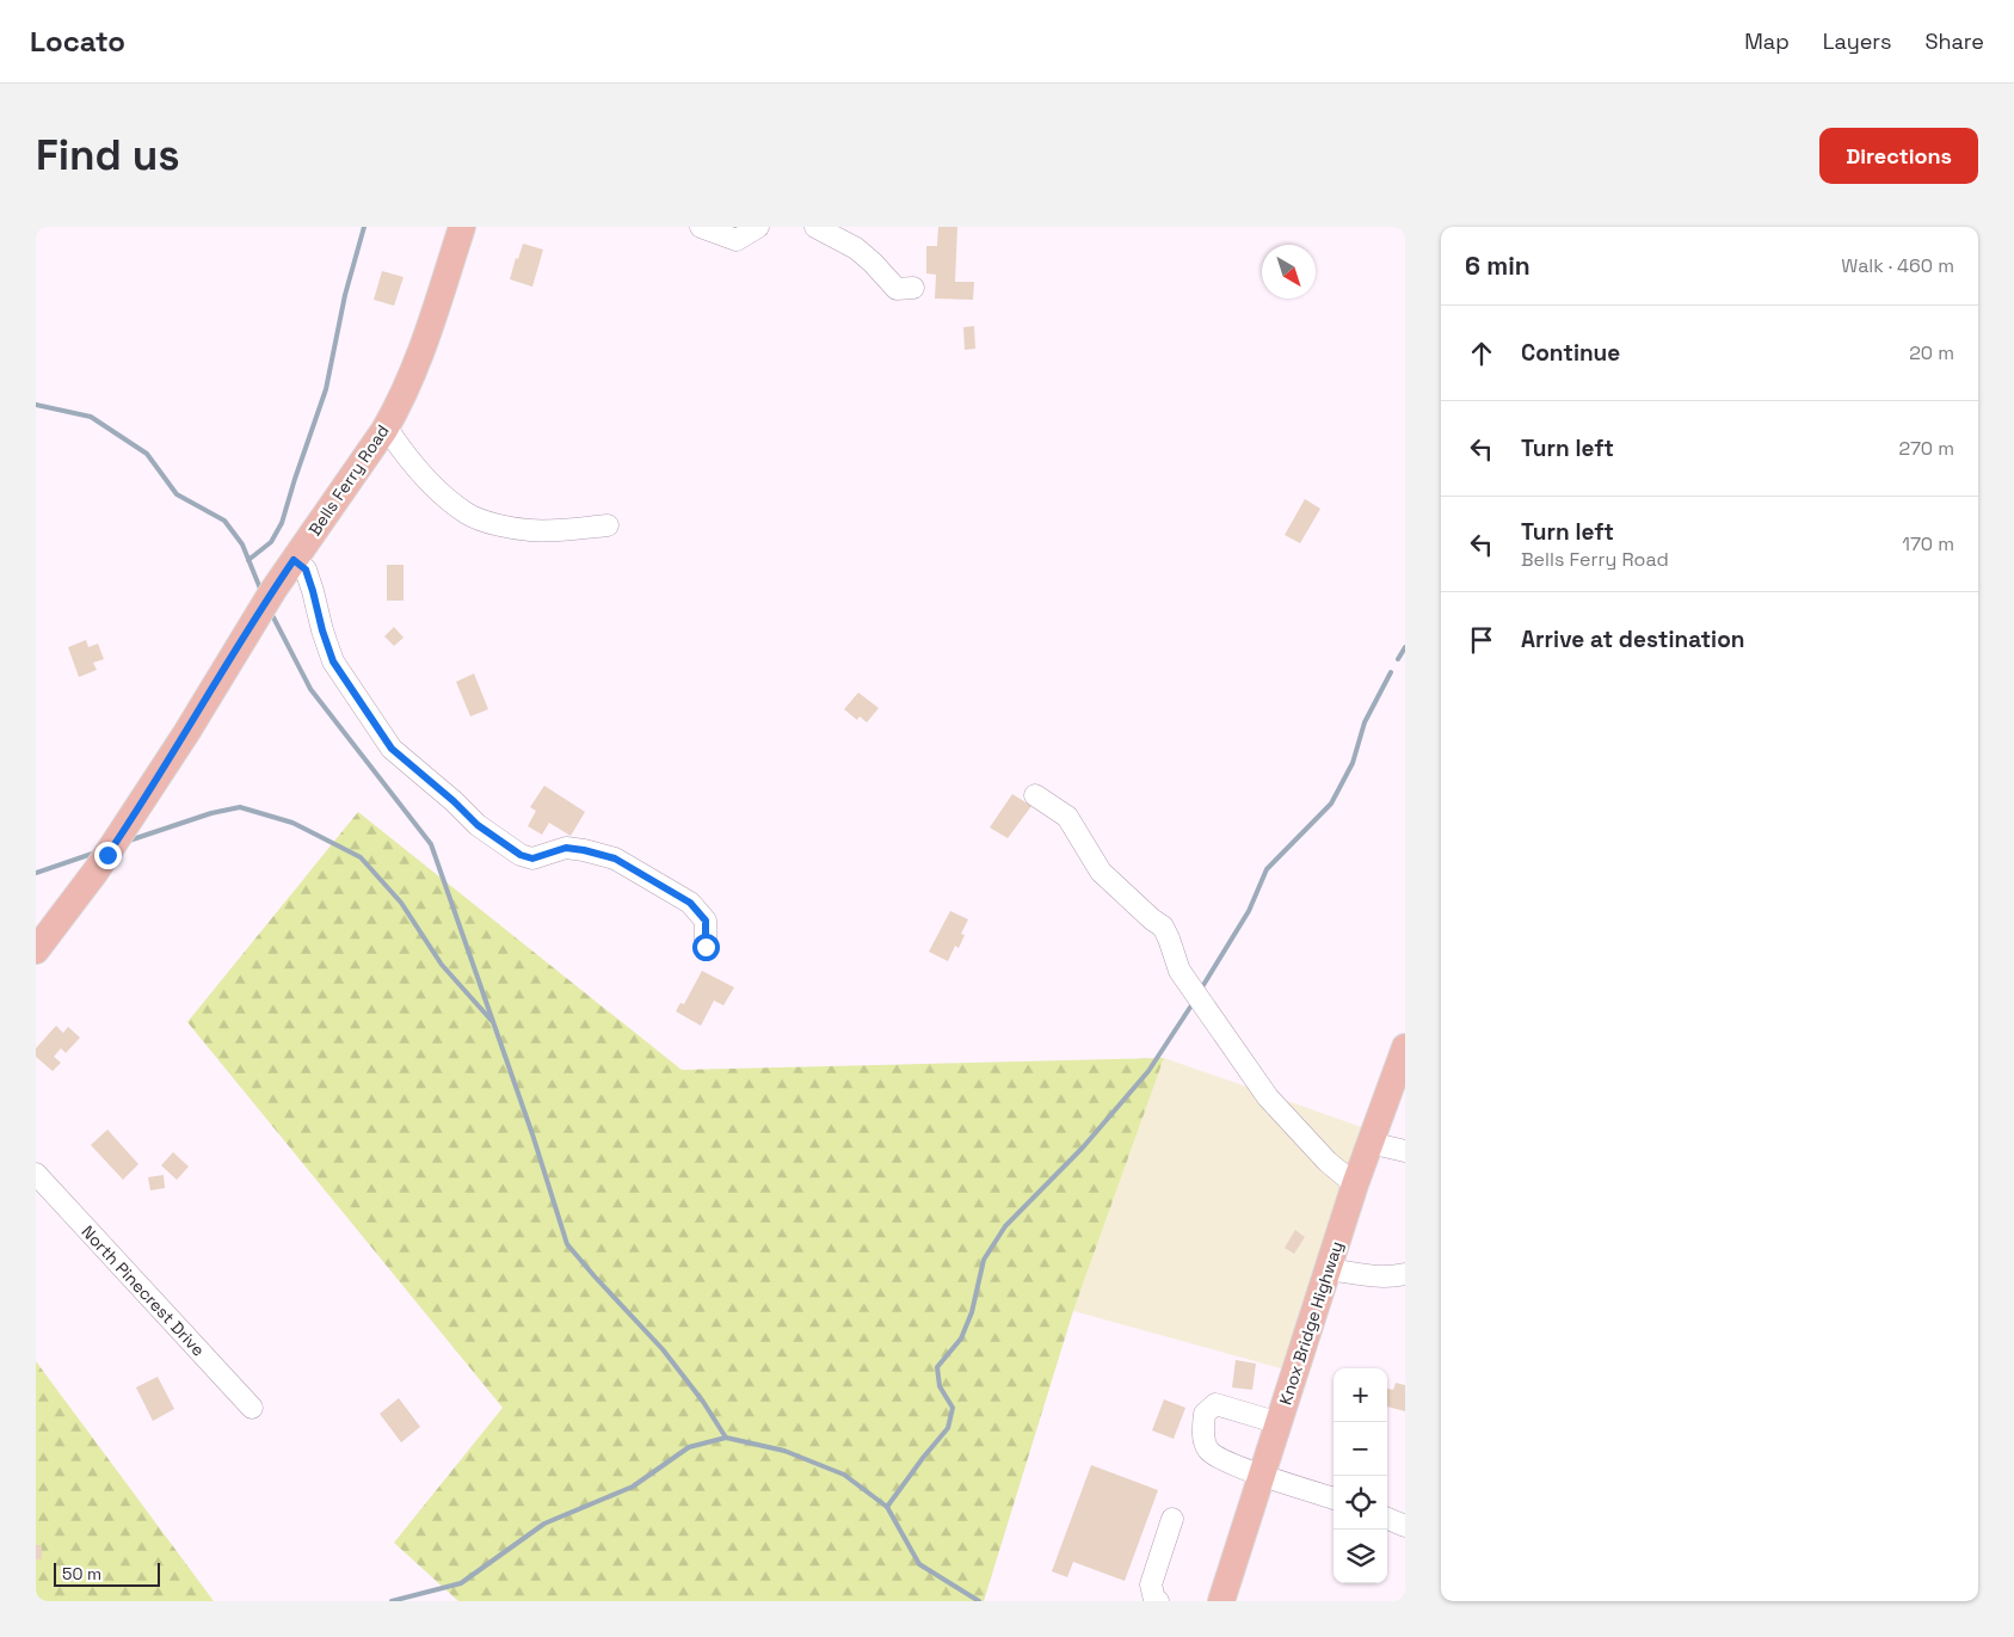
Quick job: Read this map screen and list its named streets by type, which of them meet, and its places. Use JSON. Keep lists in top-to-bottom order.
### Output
{
  "streets": {
    "main road": ["Bells Ferry Road", "Knox Bridge Highway"],
    "street": ["North Pinecrest Drive"]
  },
  "scale_bar": "50 m",
  "north": "bottom right",
  "page": {
    "header": "Locato",
    "nav": ["Map", "Layers", "Share"],
    "buttons": "Directions",
    "title": "Find us",
    "heading": ["6 min", "Walk · 460 m"],
    "list": [
      ["Continue", "20 m"],
      ["Turn left", "270 m"],
      ["Turn left", "Bells Ferry Road", "170 m"],
      "Arrive at destination"
    ],
    "map_buttons": ["+", "−"],
    "scale": "50 m"
  }
}
